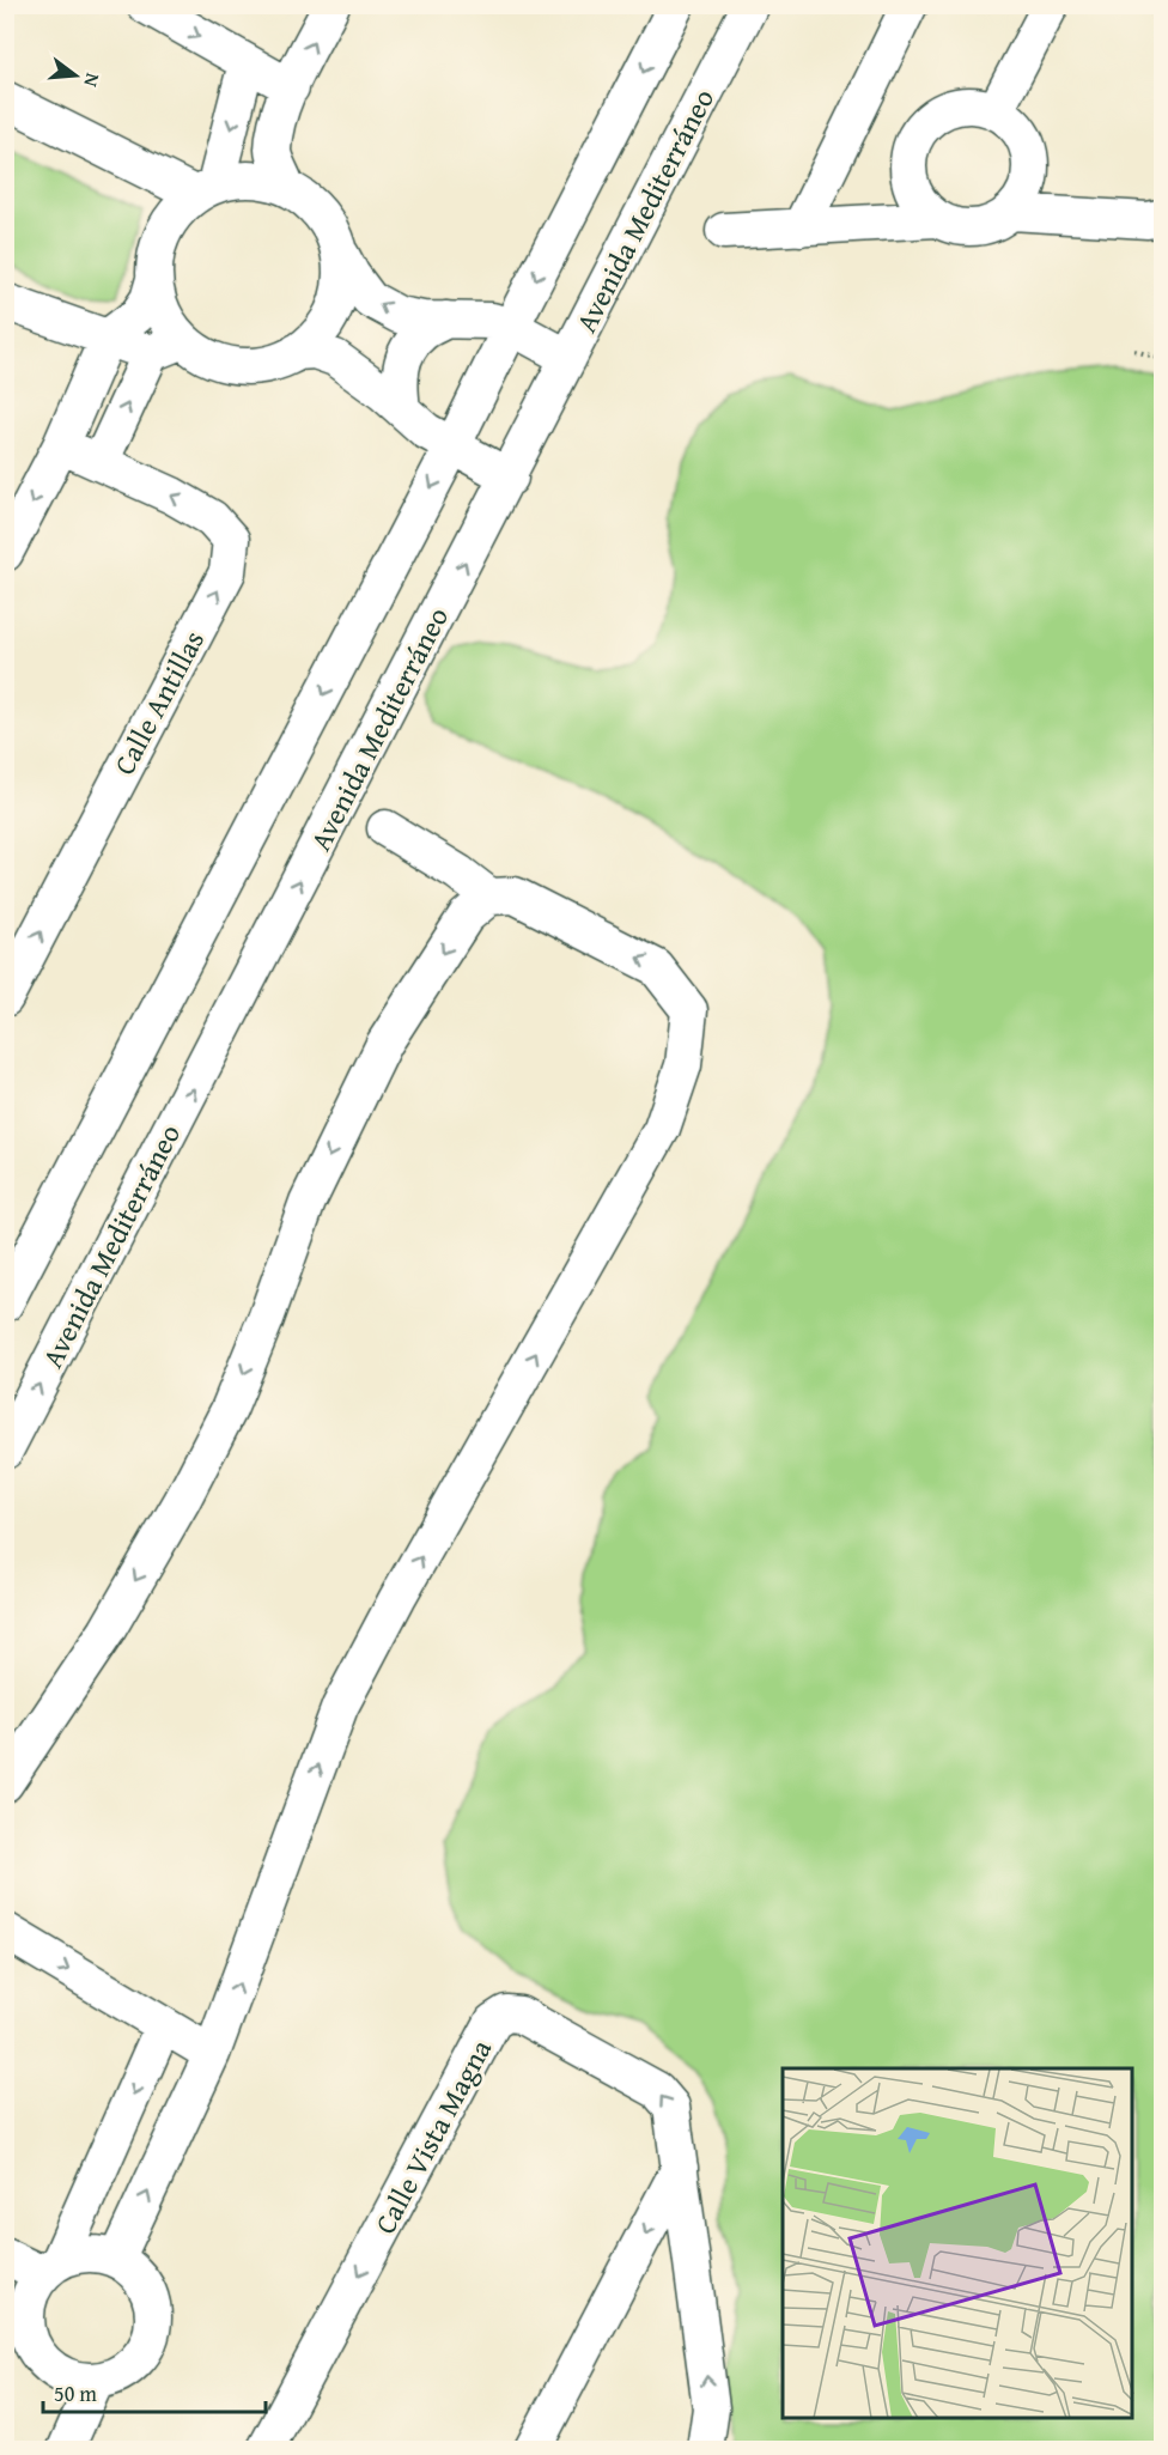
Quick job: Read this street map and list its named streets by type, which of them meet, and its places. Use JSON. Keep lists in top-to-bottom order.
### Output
{
  "streets": {
    "street": ["Avenida Mediterráneo", "Calle Antillas", "Calle Vista Magna"]
  },
  "scale_bar": "50 m",
  "north": "right"
}
